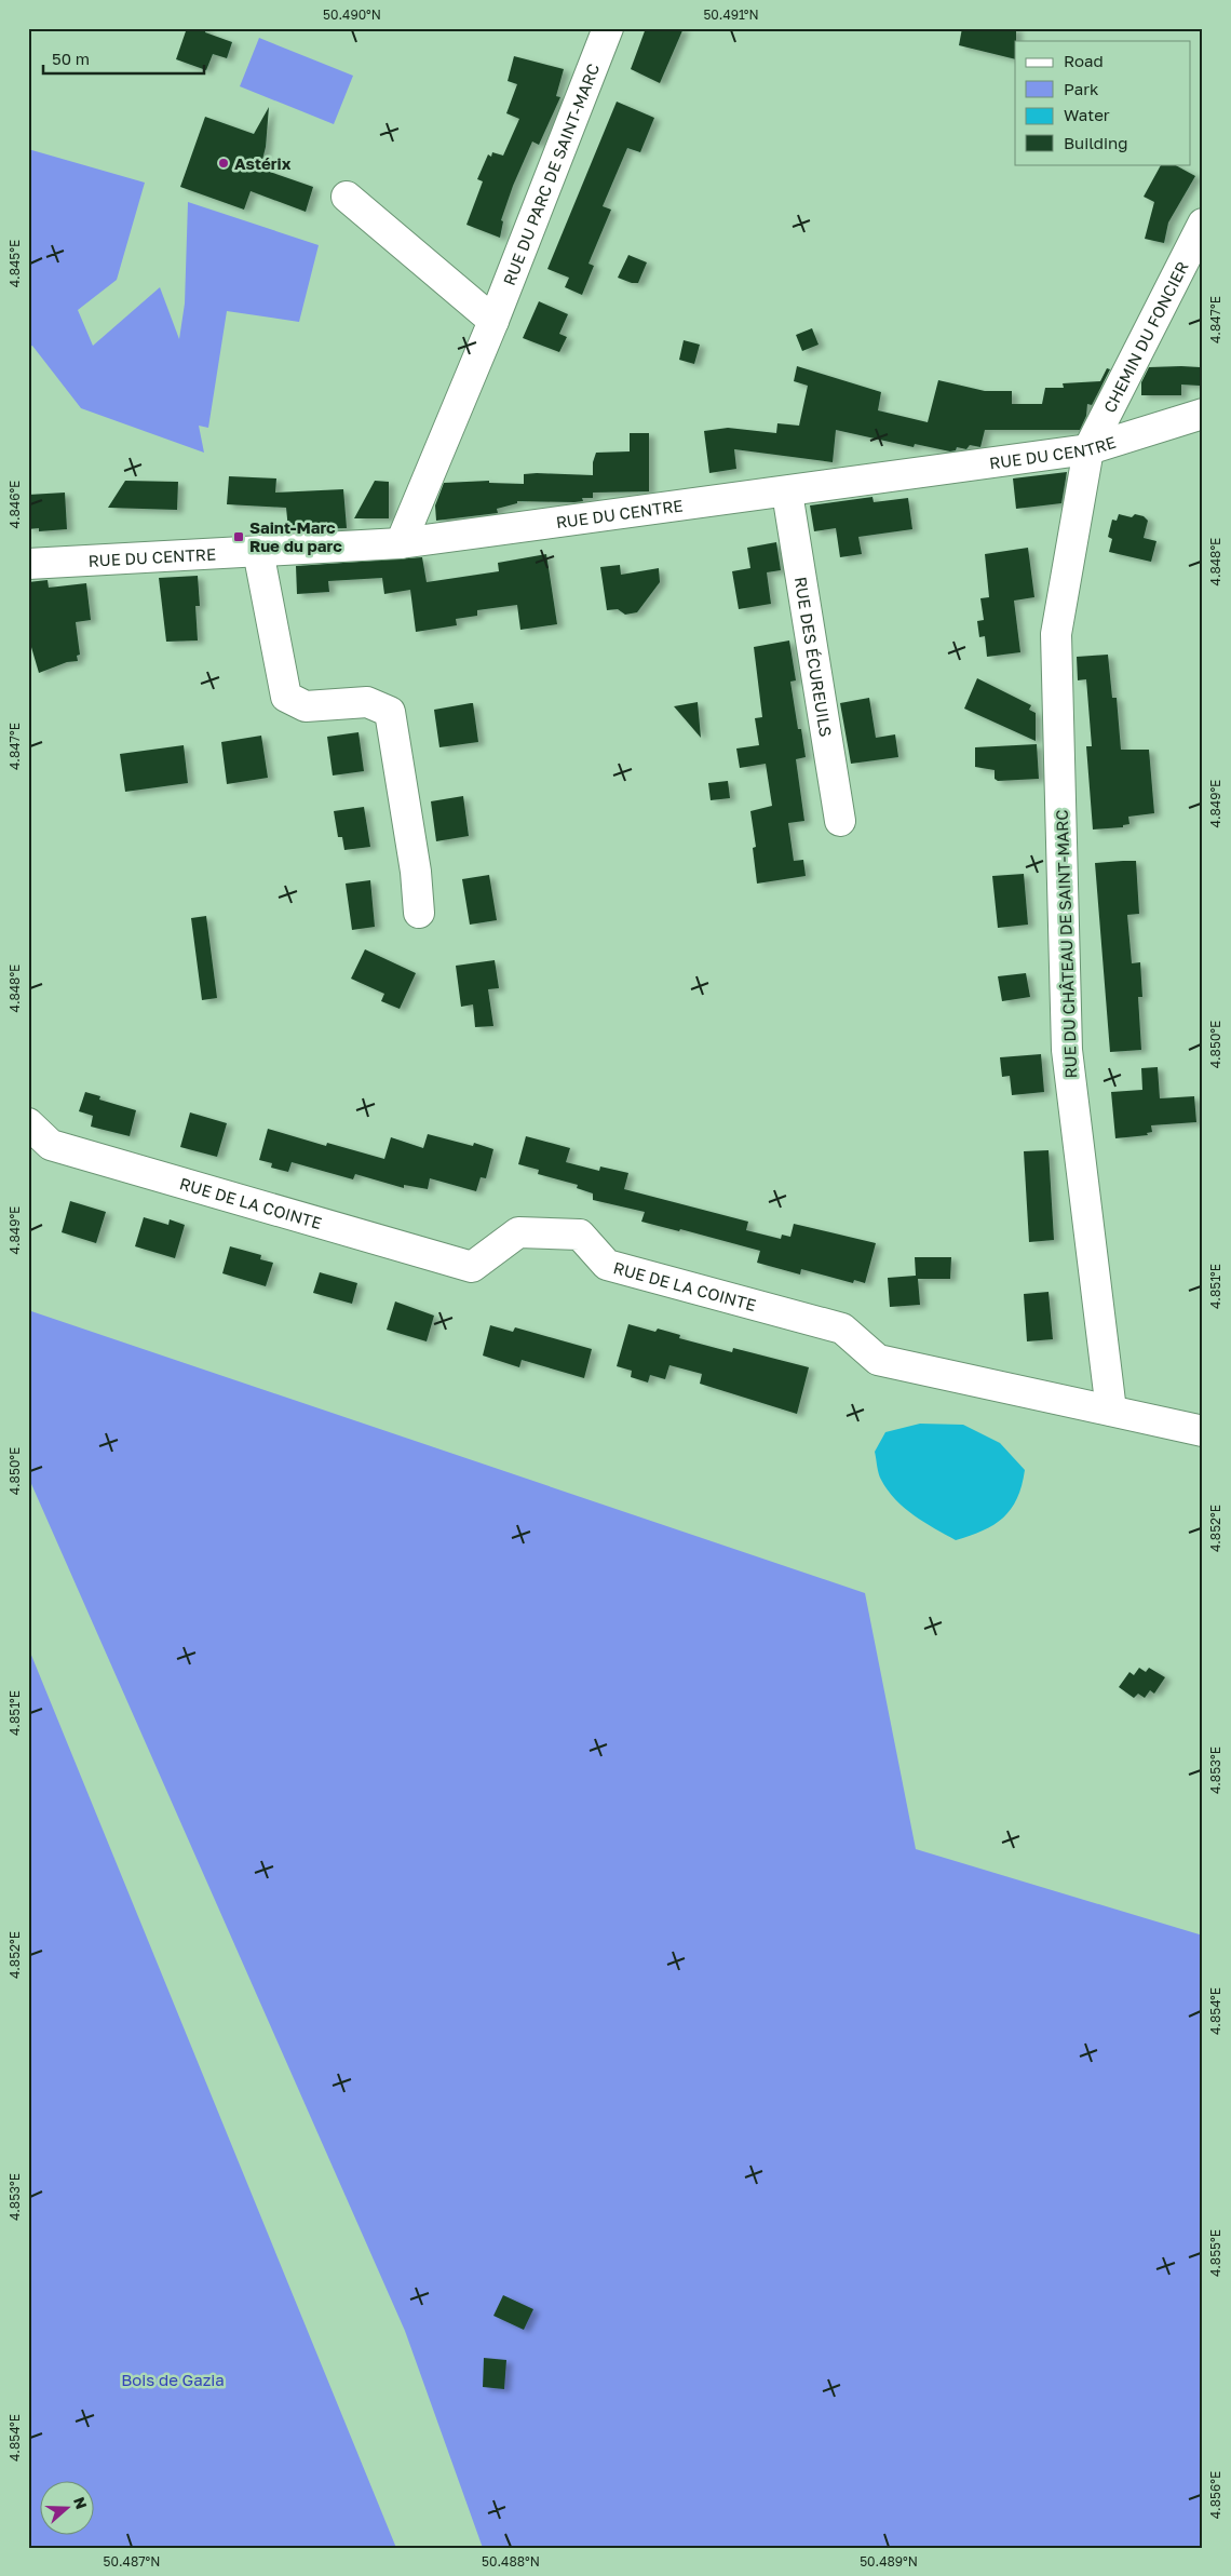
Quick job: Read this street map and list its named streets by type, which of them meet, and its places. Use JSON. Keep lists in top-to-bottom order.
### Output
{
  "streets": {
    "street": [
      "RUE DU PARC DE SAINT-MARC",
      "CHEMIN DU FONCIER",
      "RUE DU CENTRE",
      "RUE DES ÉCUREUILS",
      "RUE DU CHÂTEAU DE SAINT-MARC",
      "RUE DE LA COINTE"
    ]
  },
  "crossings": [
    ["RUE DU PARC DE SAINT-MARC", "RUE DU CENTRE"],
    ["CHEMIN DU FONCIER", "RUE DU CENTRE"],
    ["CHEMIN DU FONCIER", "RUE DU CHÂTEAU DE SAINT-MARC"],
    ["RUE DU CENTRE", "RUE DES ÉCUREUILS"],
    ["RUE DU CENTRE", "RUE DU CHÂTEAU DE SAINT-MARC"],
    ["RUE DU CHÂTEAU DE SAINT-MARC", "RUE DE LA COINTE"]
  ],
  "parks": ["Bois de Gazia"],
  "places": {
    "other": ["Astérix"],
    "transit": ["Saint-Marc Rue du parc"]
  },
  "legend": [
    "Road",
    "Park",
    "Water",
    "Building"
  ],
  "scale_bar": "50 m",
  "north": "right",
  "coordinates": [
    "50.490°N",
    "50.491°N",
    "4.845°E",
    "4.847°E",
    "4.846°E",
    "4.848°E",
    "4.849°E",
    "4.850°E",
    "4.851°E",
    "4.852°E",
    "4.853°E",
    "4.854°E",
    "4.855°E",
    "4.856°E",
    "50.487°N",
    "50.488°N",
    "50.489°N"
  ]
}
